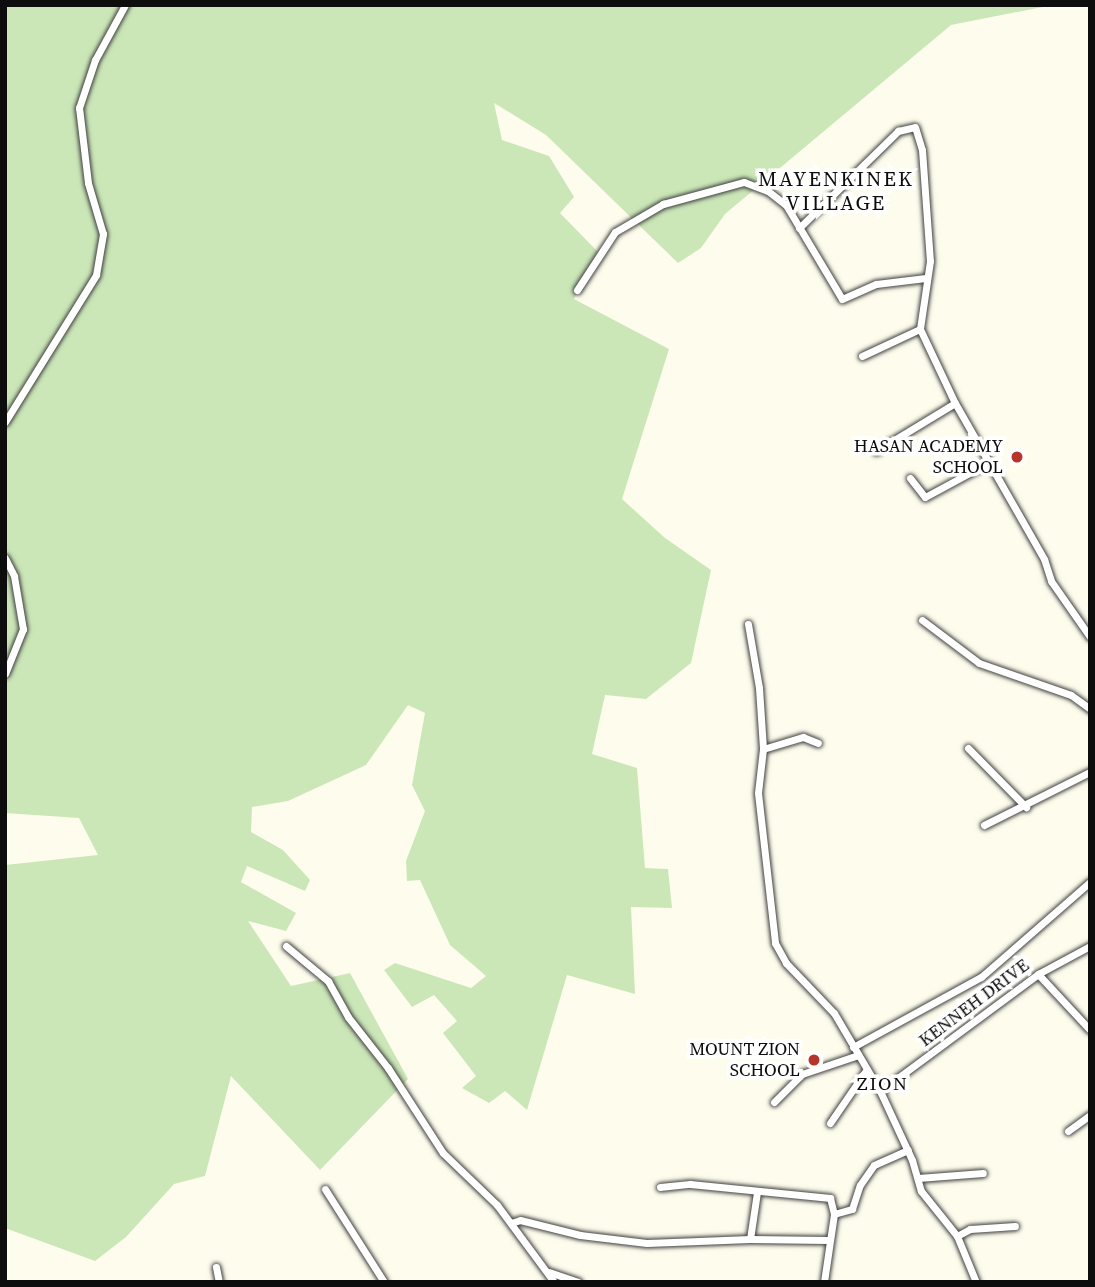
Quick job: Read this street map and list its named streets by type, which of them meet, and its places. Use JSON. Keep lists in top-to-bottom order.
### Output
{
  "streets": {
    "street": ["KENNEH DRIVE"]
  },
  "districts": ["MAYENKINEK VILLAGE", "ZION"],
  "places": ["HASAN ACADEMY SCHOOL", "MOUNT ZION SCHOOL"]
}
